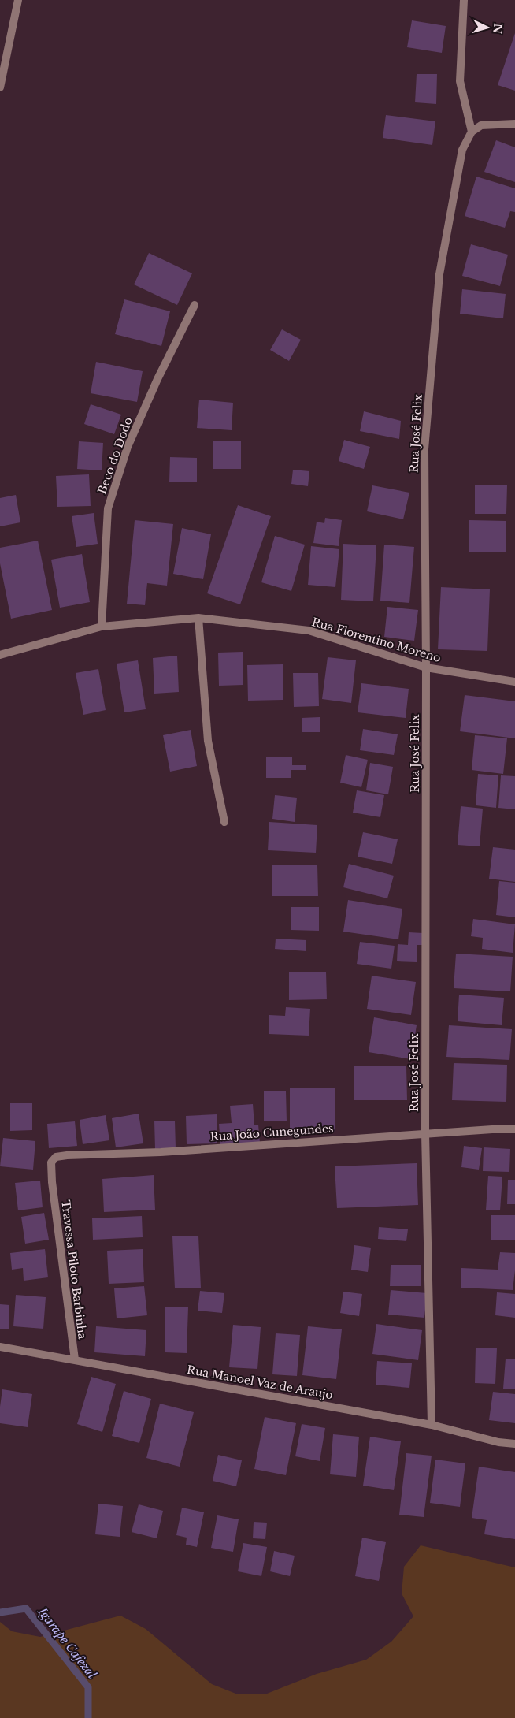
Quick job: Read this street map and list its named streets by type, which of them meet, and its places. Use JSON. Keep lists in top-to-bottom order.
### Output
{
  "streets": {
    "street": [
      "Rua José Felix",
      "Beco do Dodo",
      "Rua Florentino Moreno",
      "Rua João Cunegundes",
      "Travessa Piloto Barbinha",
      "Rua Manoel Vaz de Araujo"
    ]
  },
  "crossings": [
    ["Rua José Felix", "Rua Florentino Moreno"],
    ["Rua José Felix", "Rua João Cunegundes"],
    ["Rua José Felix", "Rua Manoel Vaz de Araujo"],
    ["Beco do Dodo", "Rua Florentino Moreno"],
    ["Rua João Cunegundes", "Travessa Piloto Barbinha"],
    ["Travessa Piloto Barbinha", "Rua Manoel Vaz de Araujo"]
  ],
  "water": ["Igarape Cafezal"],
  "north": "right"
}
